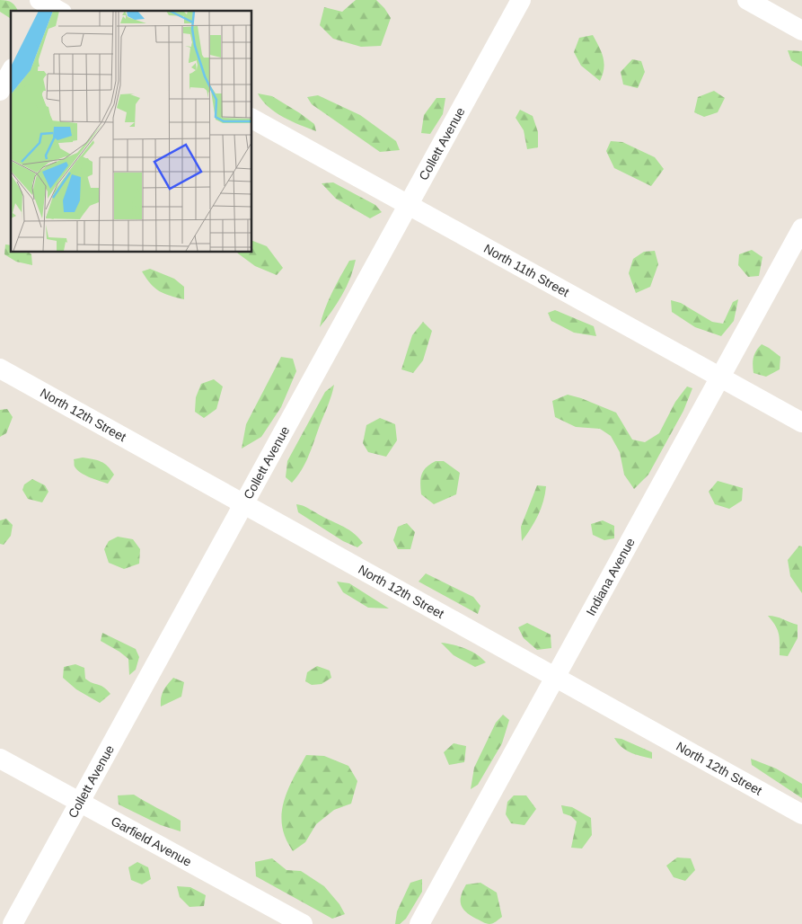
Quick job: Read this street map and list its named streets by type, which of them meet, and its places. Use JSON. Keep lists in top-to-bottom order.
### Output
{
  "streets": {
    "street": [
      "Collett Avenue",
      "North 11th Street",
      "North 12th Street",
      "Indiana Avenue",
      "Garfield Avenue"
    ]
  },
  "crossings": [
    ["Collett Avenue", "North 11th Street"],
    ["Collett Avenue", "North 12th Street"],
    ["Collett Avenue", "Garfield Avenue"],
    ["North 11th Street", "Indiana Avenue"],
    ["North 12th Street", "Indiana Avenue"]
  ]
}
